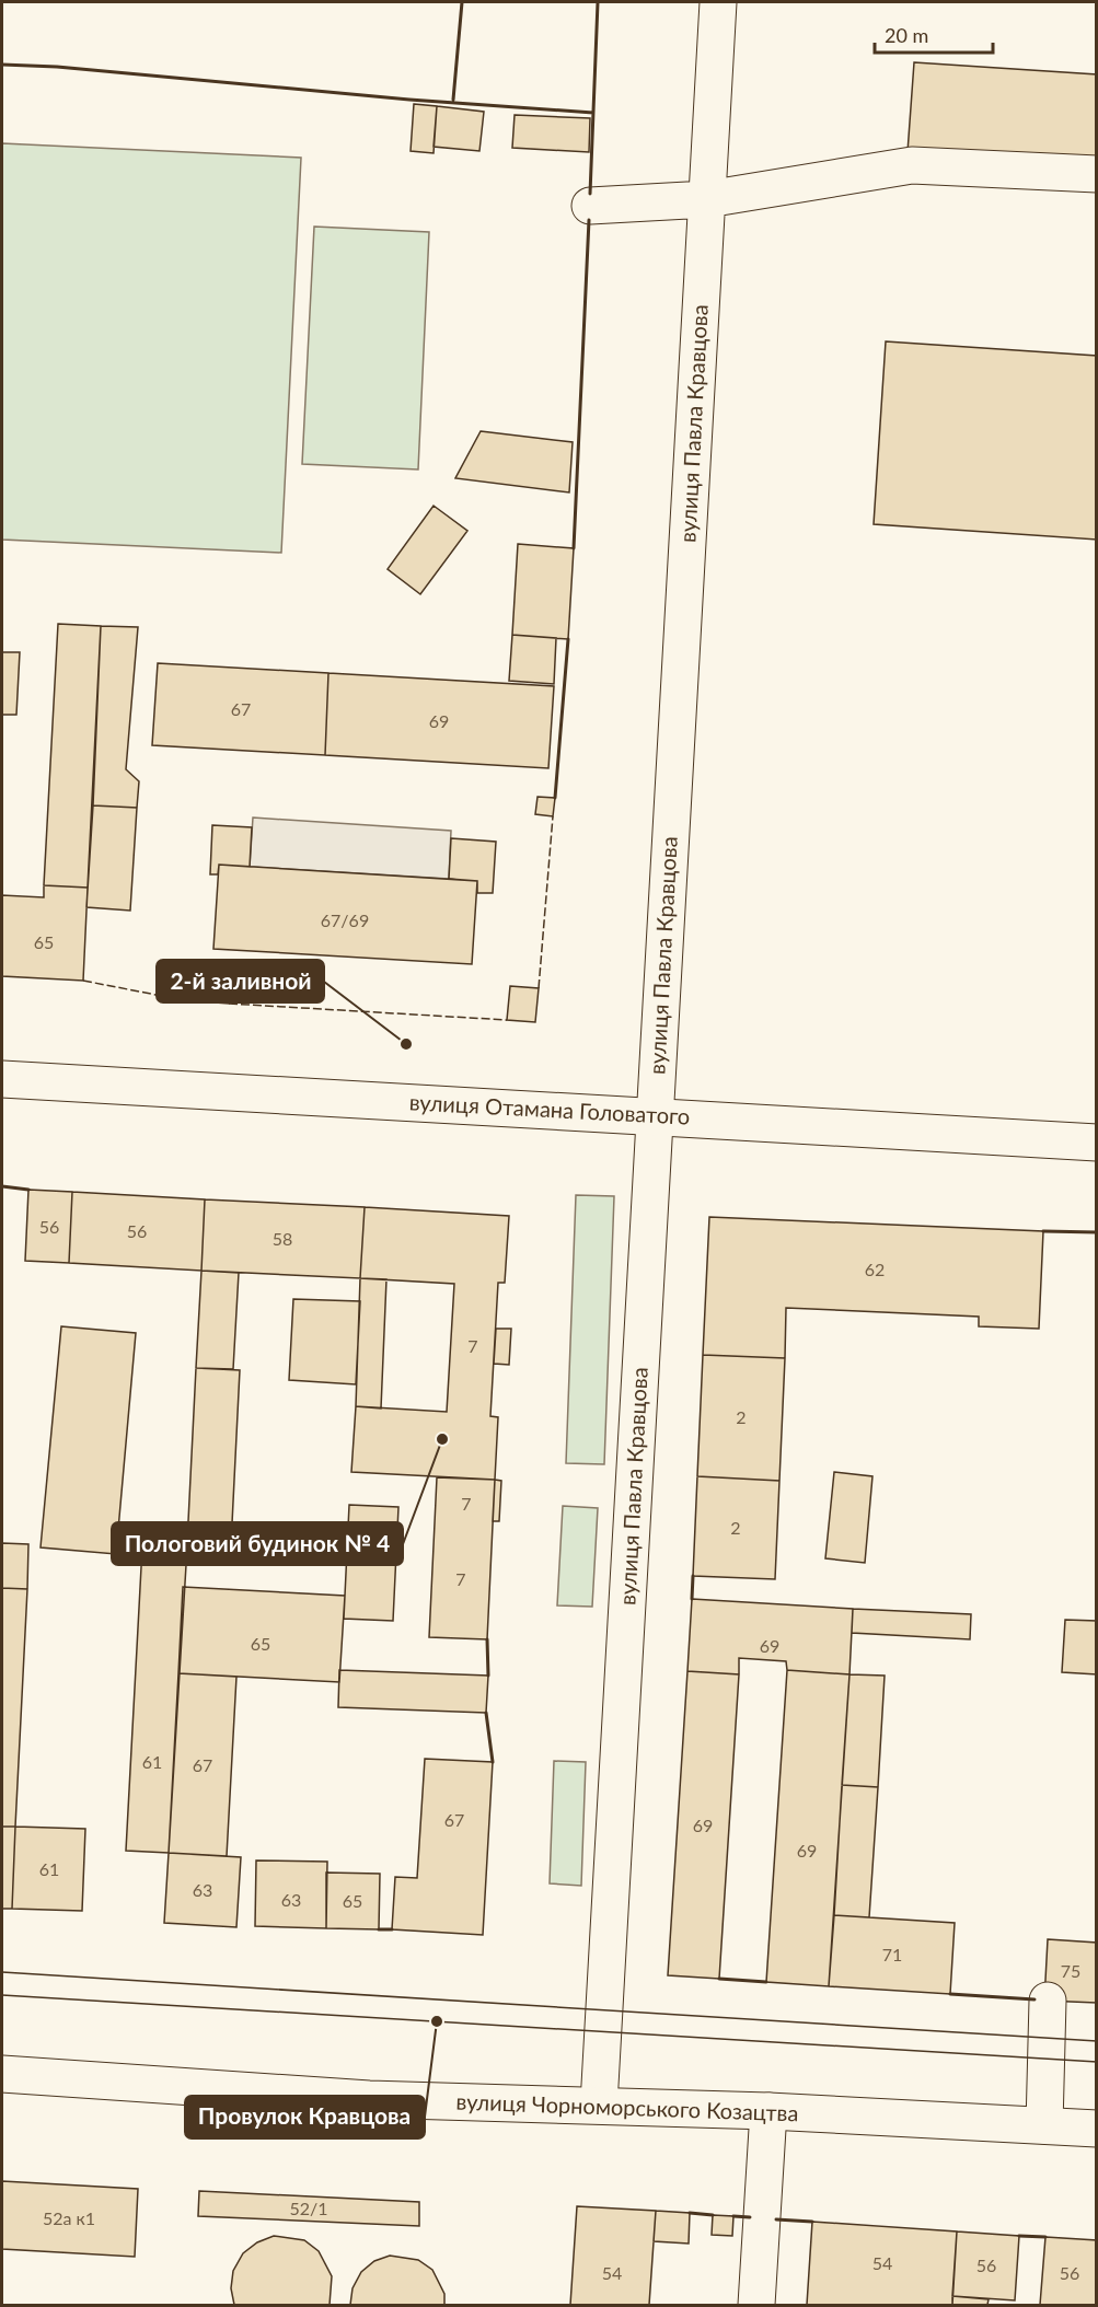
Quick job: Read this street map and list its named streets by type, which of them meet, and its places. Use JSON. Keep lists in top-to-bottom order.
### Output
{
  "streets": {
    "main road": ["вулиця Павла Кравцова", "вулиця Отамана Головатого", "вулиця Чорноморського Козацтва"]
  },
  "crossings": [
    ["вулиця Павла Кравцова", "вулиця Отамана Головатого"],
    ["вулиця Павла Кравцова", "вулиця Чорноморського Козацтва"]
  ],
  "places": ["2-й заливной", "Пологовий будинок № 4", "Провулок Кравцова"],
  "house_numbers": [
    "67",
    "69",
    "67/69",
    "65",
    "56",
    "56",
    "58",
    "62",
    "7",
    "2",
    "7",
    "2",
    "7",
    "65",
    "69",
    "61",
    "67",
    "67",
    "69",
    "69",
    "61",
    "63",
    "63",
    "65",
    "71",
    "75",
    "52/1",
    "52а к1",
    "54",
    "56",
    "54",
    "56"
  ],
  "scale_bar": "20 m"
}
